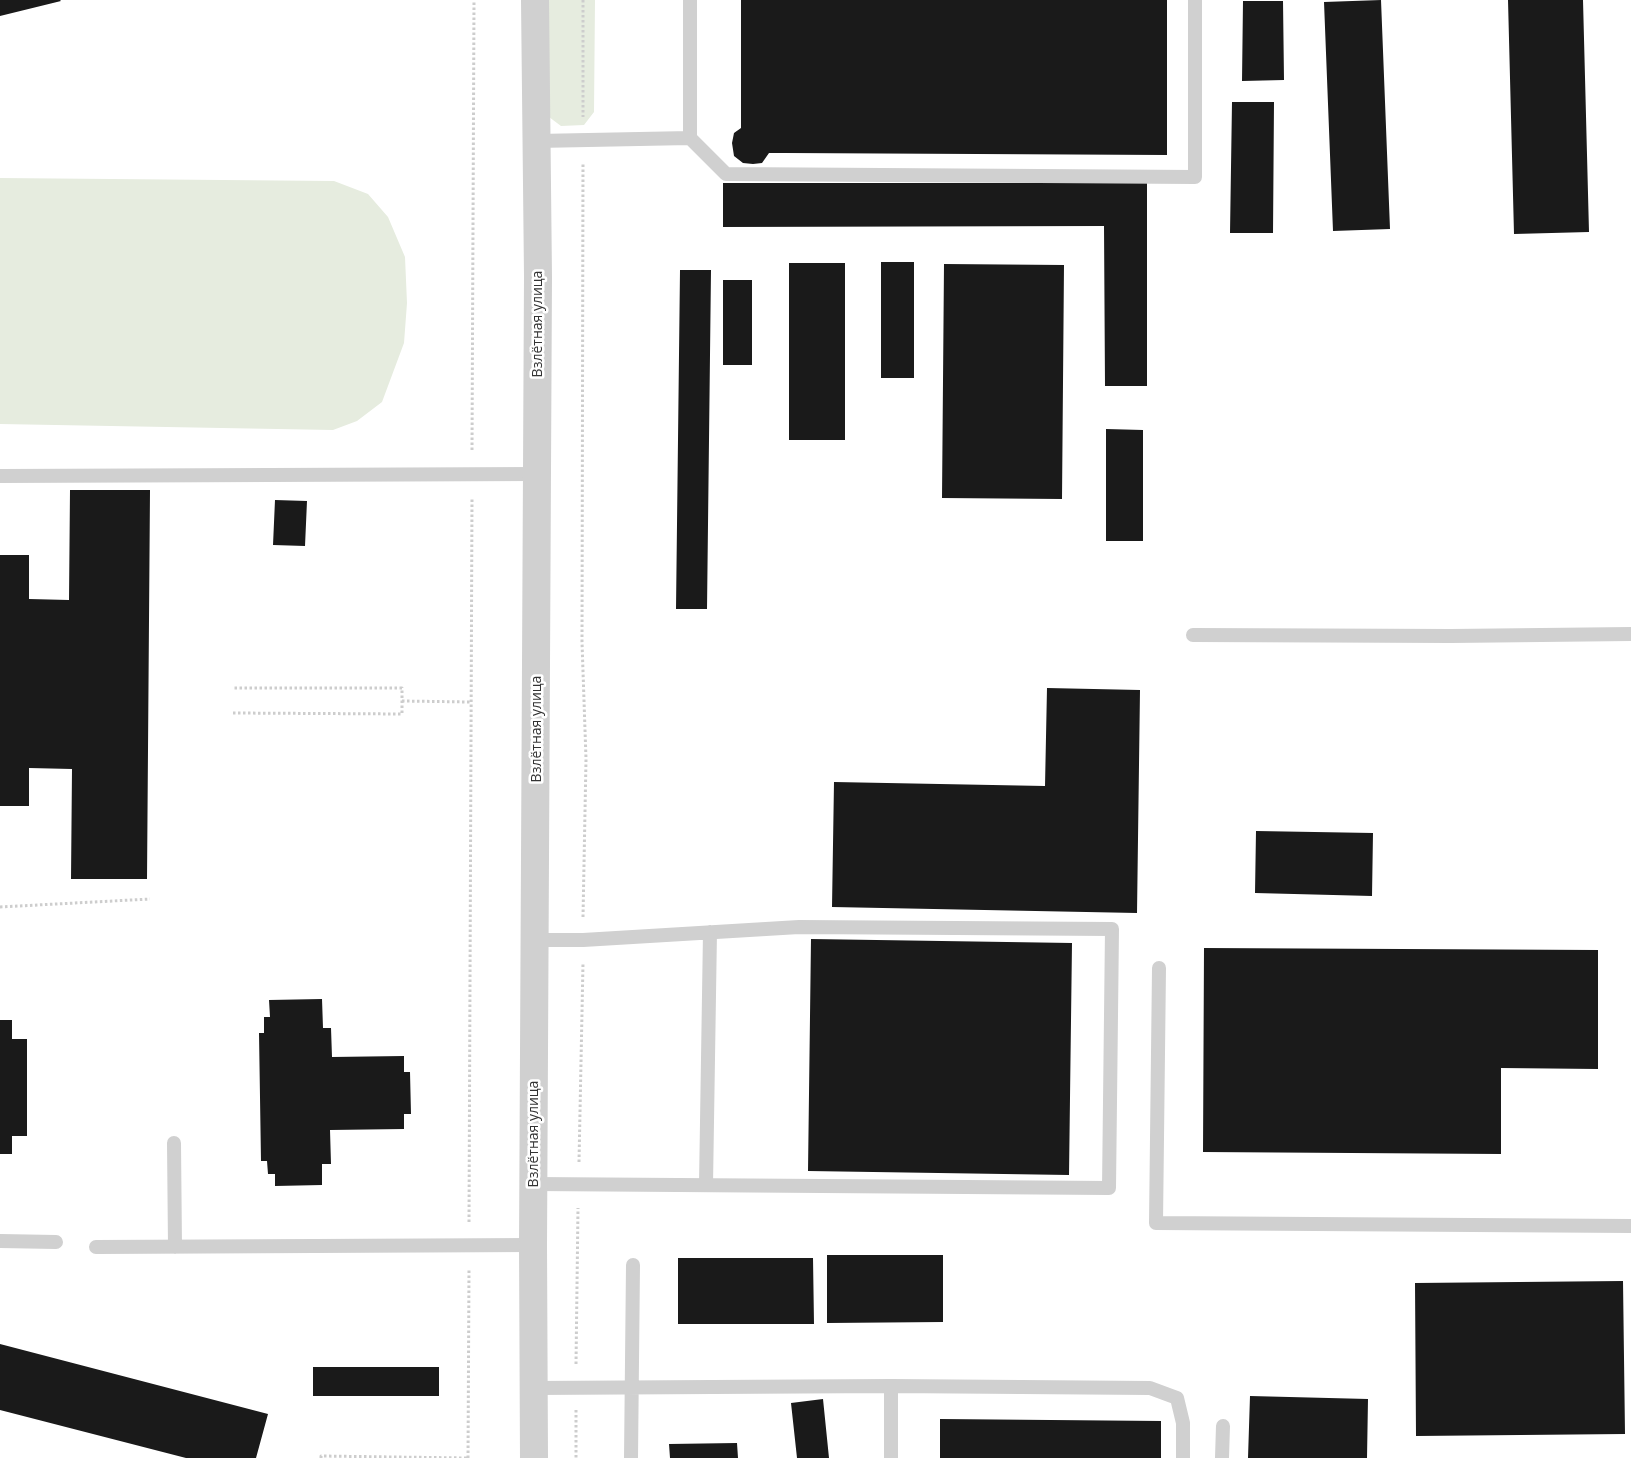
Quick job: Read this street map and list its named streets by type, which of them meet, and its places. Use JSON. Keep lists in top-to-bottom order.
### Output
{
  "streets": {
    "street": ["Взлётная улица"]
  }
}
